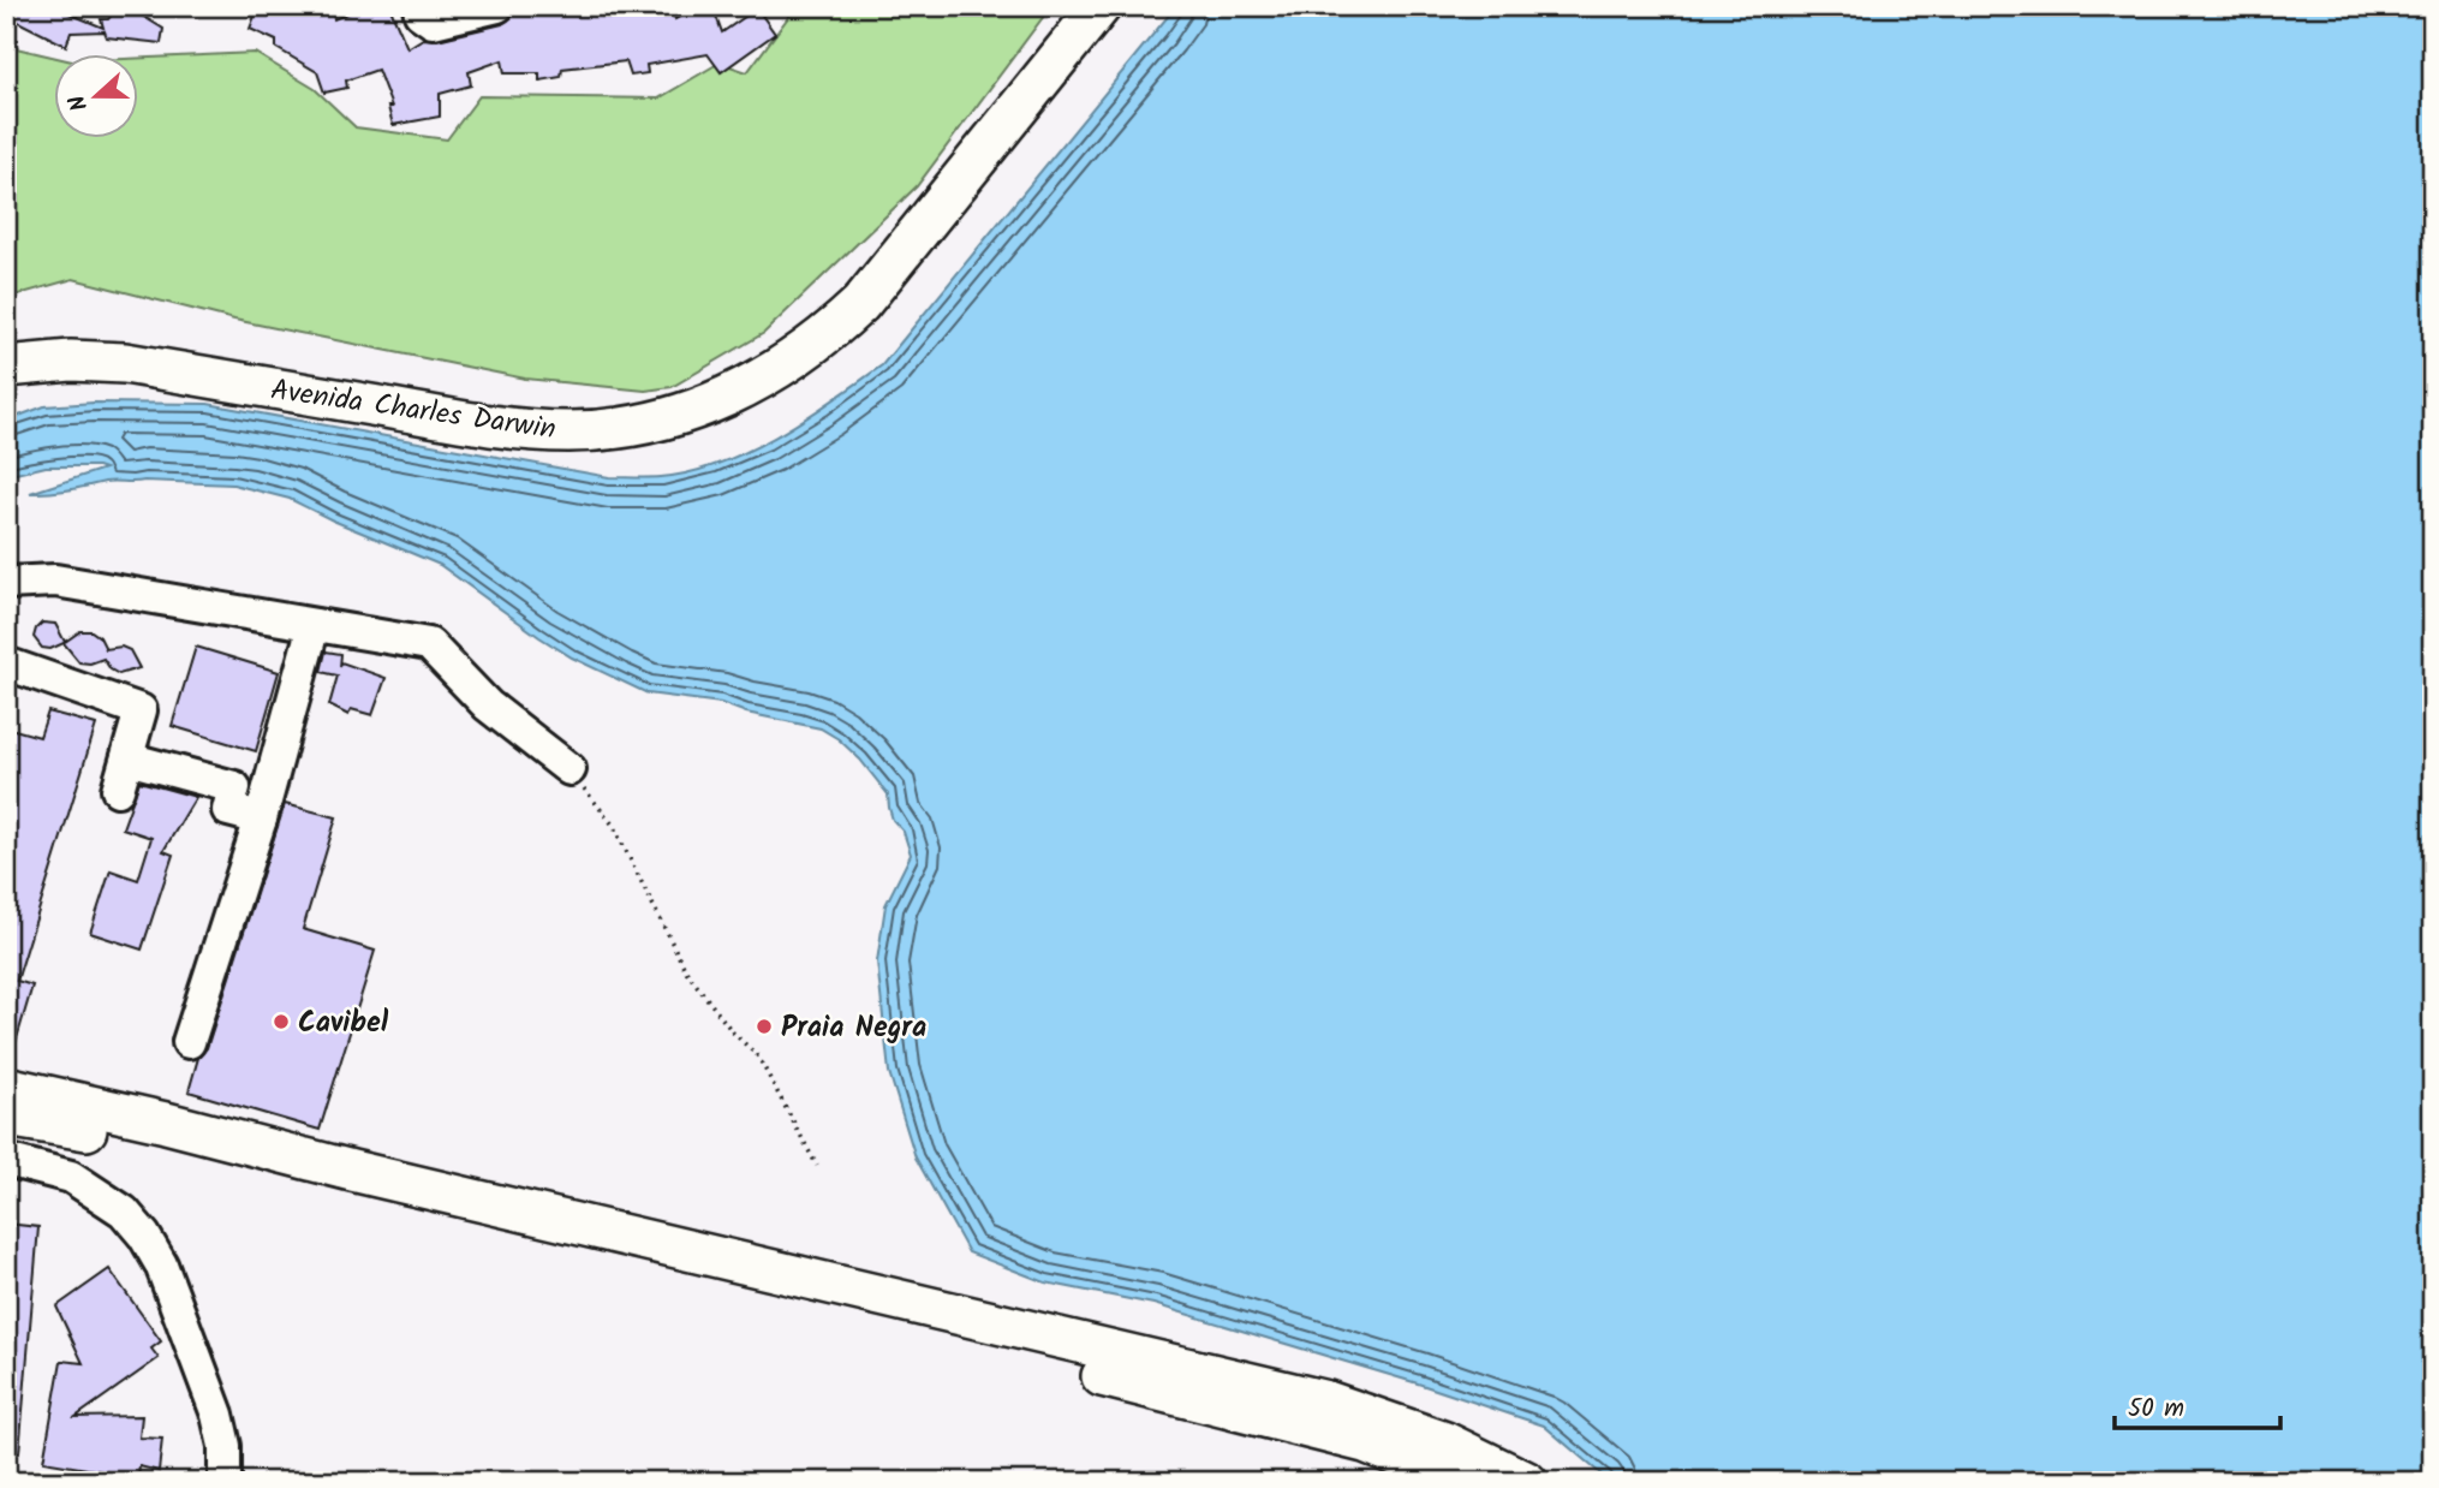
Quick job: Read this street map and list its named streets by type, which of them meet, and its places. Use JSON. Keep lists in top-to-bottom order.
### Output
{
  "streets": {
    "main road": ["Avenida Charles Darwin"]
  },
  "places": ["Cavibel", "Praia Negra"],
  "scale_bar": "50 m",
  "north": "left"
}
